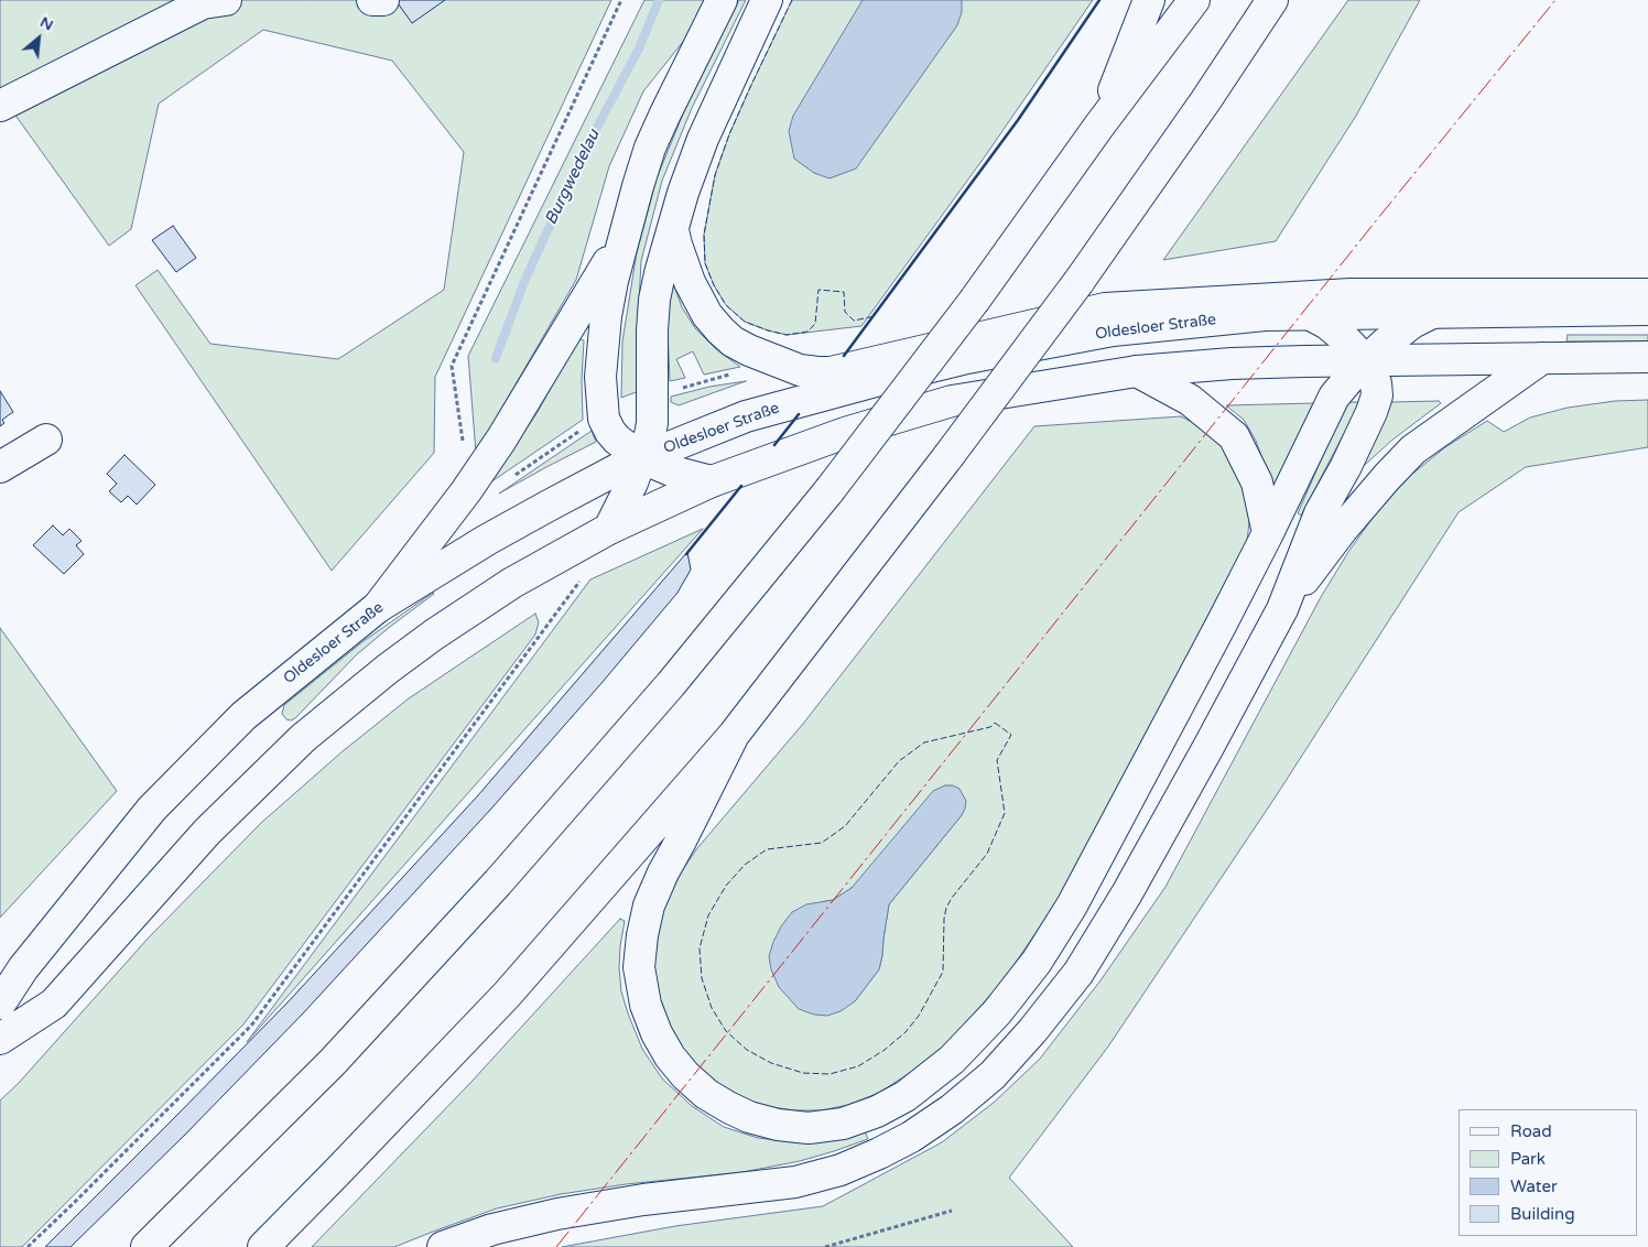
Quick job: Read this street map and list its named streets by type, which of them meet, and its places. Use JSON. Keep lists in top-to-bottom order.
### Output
{
  "streets": {
    "main road": ["Oldesloer Straße"]
  },
  "water": ["Burgwedelau"],
  "legend": [
    "Road",
    "Park",
    "Water",
    "Building"
  ],
  "north": "top right"
}
